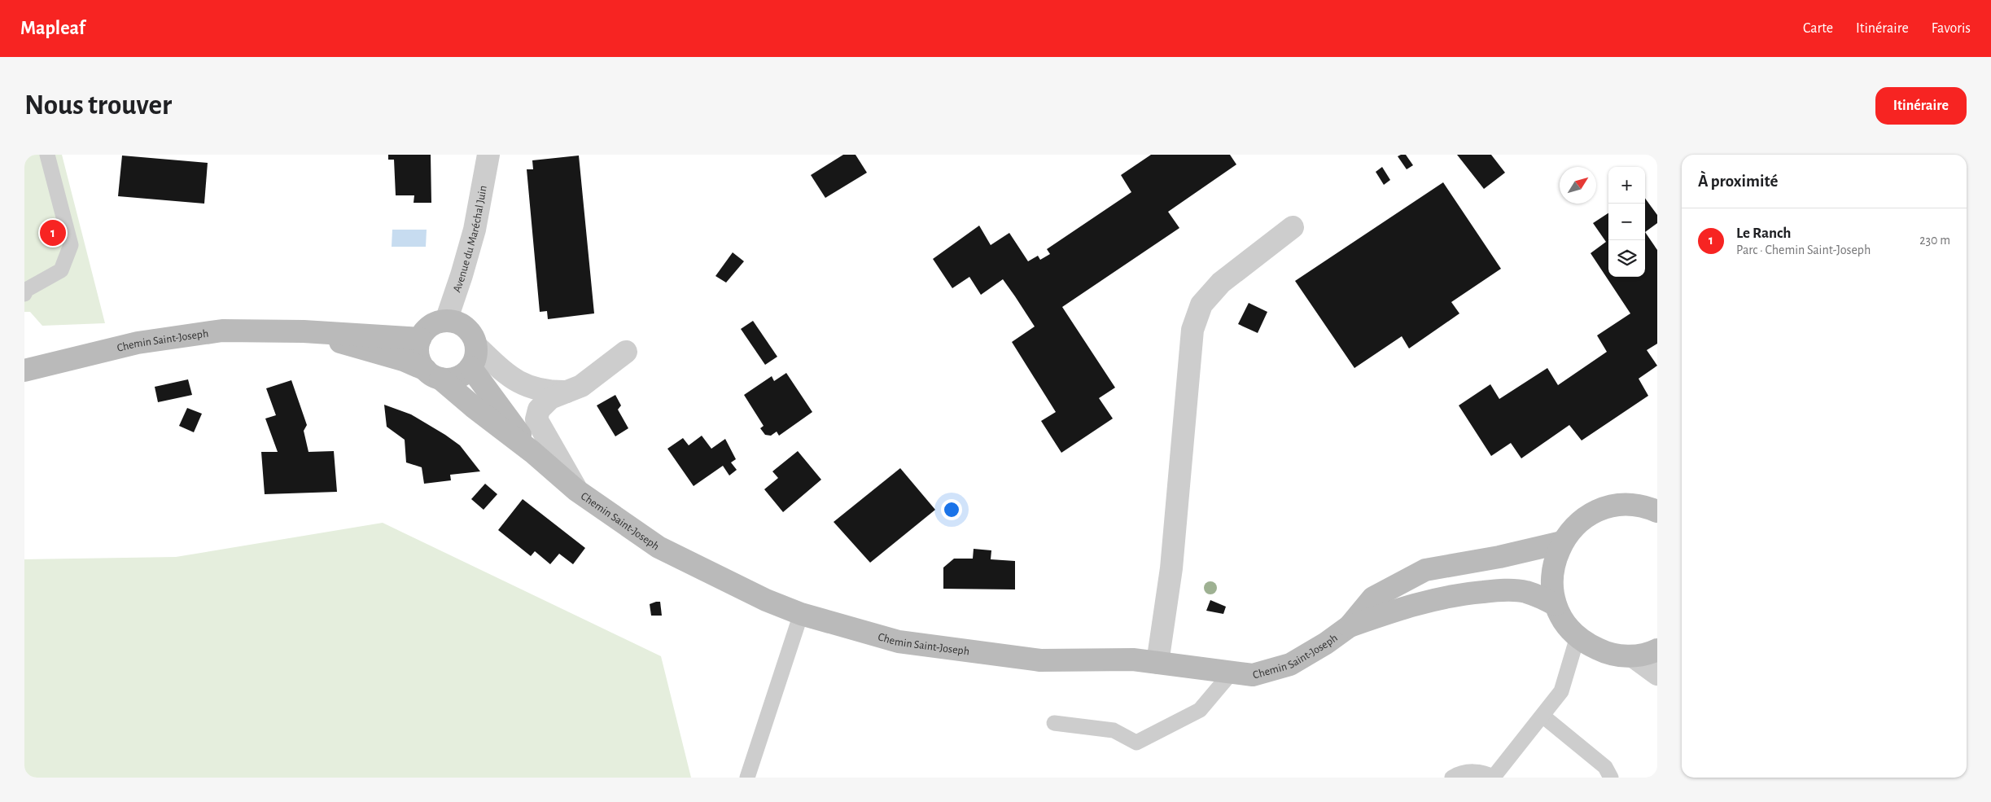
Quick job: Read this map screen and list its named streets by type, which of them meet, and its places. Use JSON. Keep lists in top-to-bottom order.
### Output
{
  "streets": {
    "main road": ["Chemin Saint-Joseph"],
    "street": ["Avenue du Maréchal Juin"]
  },
  "crossings": [
    ["Avenue du Maréchal Juin", "Chemin Saint-Joseph"]
  ],
  "north": "top right",
  "page": {
    "header": "Mapleaf",
    "nav": ["Carte", "Itinéraire", "Favoris"],
    "buttons": "Itinéraire",
    "title": "Nous trouver",
    "heading": "À proximité",
    "map_buttons": ["+", "−"],
    "list": [
      {
        "mark": "1",
        "name": "Le Ranch",
        "note": "Parc · Chemin Saint-Joseph",
        "value": "230 m"
      }
    ],
    "pins": "1"
  }
}
